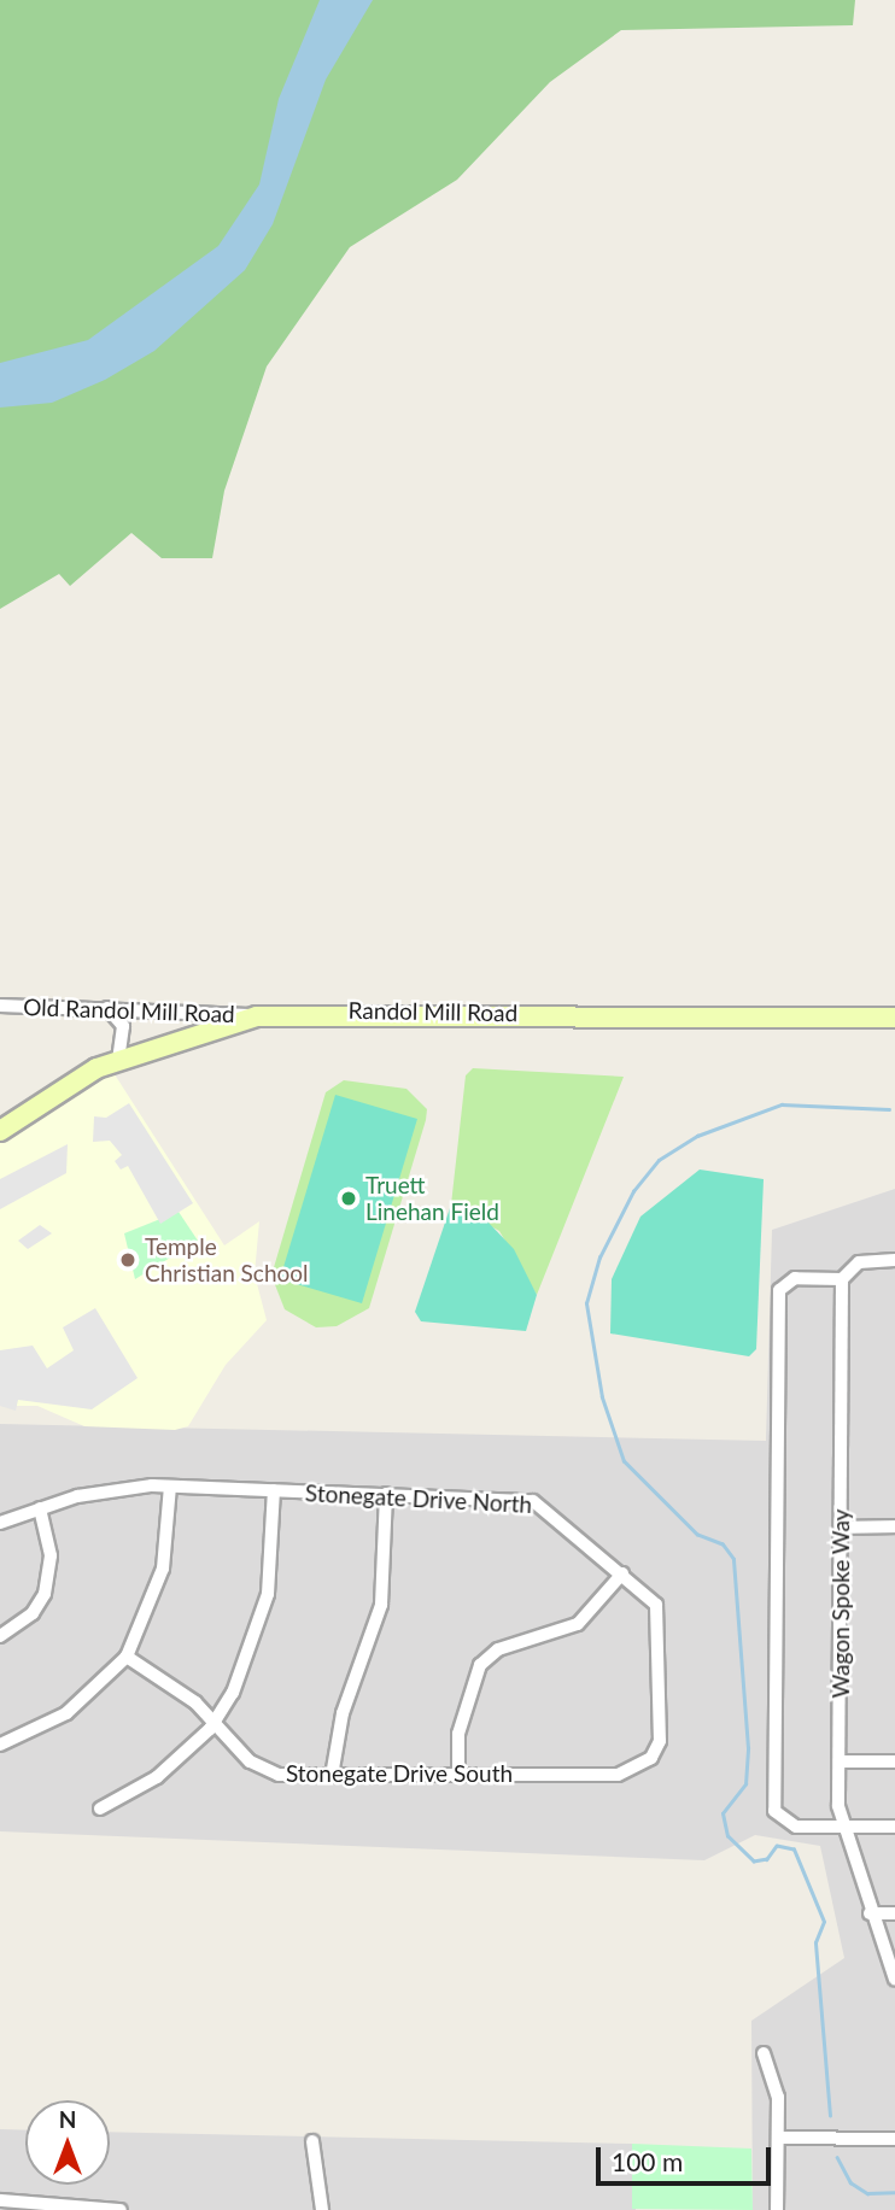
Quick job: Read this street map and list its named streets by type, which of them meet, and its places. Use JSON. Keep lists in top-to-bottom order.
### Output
{
  "streets": {
    "main road": ["Randol Mill Road"],
    "street": [
      "Old Randol Mill Road",
      "Stonegate Drive North",
      "Wagon Spoke Way",
      "Stonegate Drive South"
    ]
  },
  "crossings": [
    ["Old Randol Mill Road", "Randol Mill Road"],
    ["Stonegate Drive North", "Stonegate Drive South"]
  ],
  "places": ["Truett Linehan Field", "Temple Christian School"],
  "scale_bar": "100 m",
  "north": "top"
}
